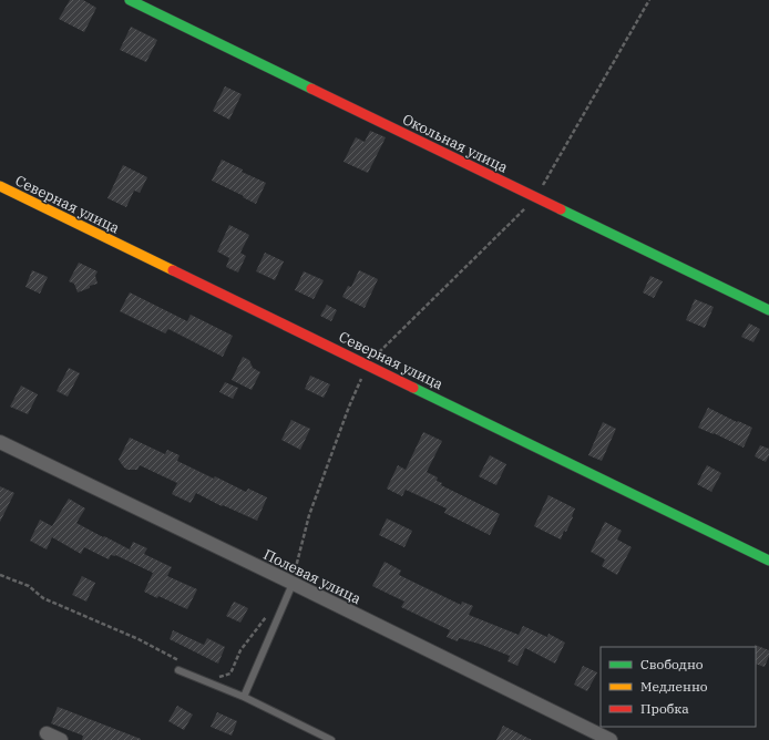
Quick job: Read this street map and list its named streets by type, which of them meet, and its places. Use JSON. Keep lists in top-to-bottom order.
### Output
{
  "streets": {
    "street": ["Окольная улица", "Северная улица", "Полевая улица"]
  },
  "legend": ["Свободно", "Медленно", "Пробка"]
}
